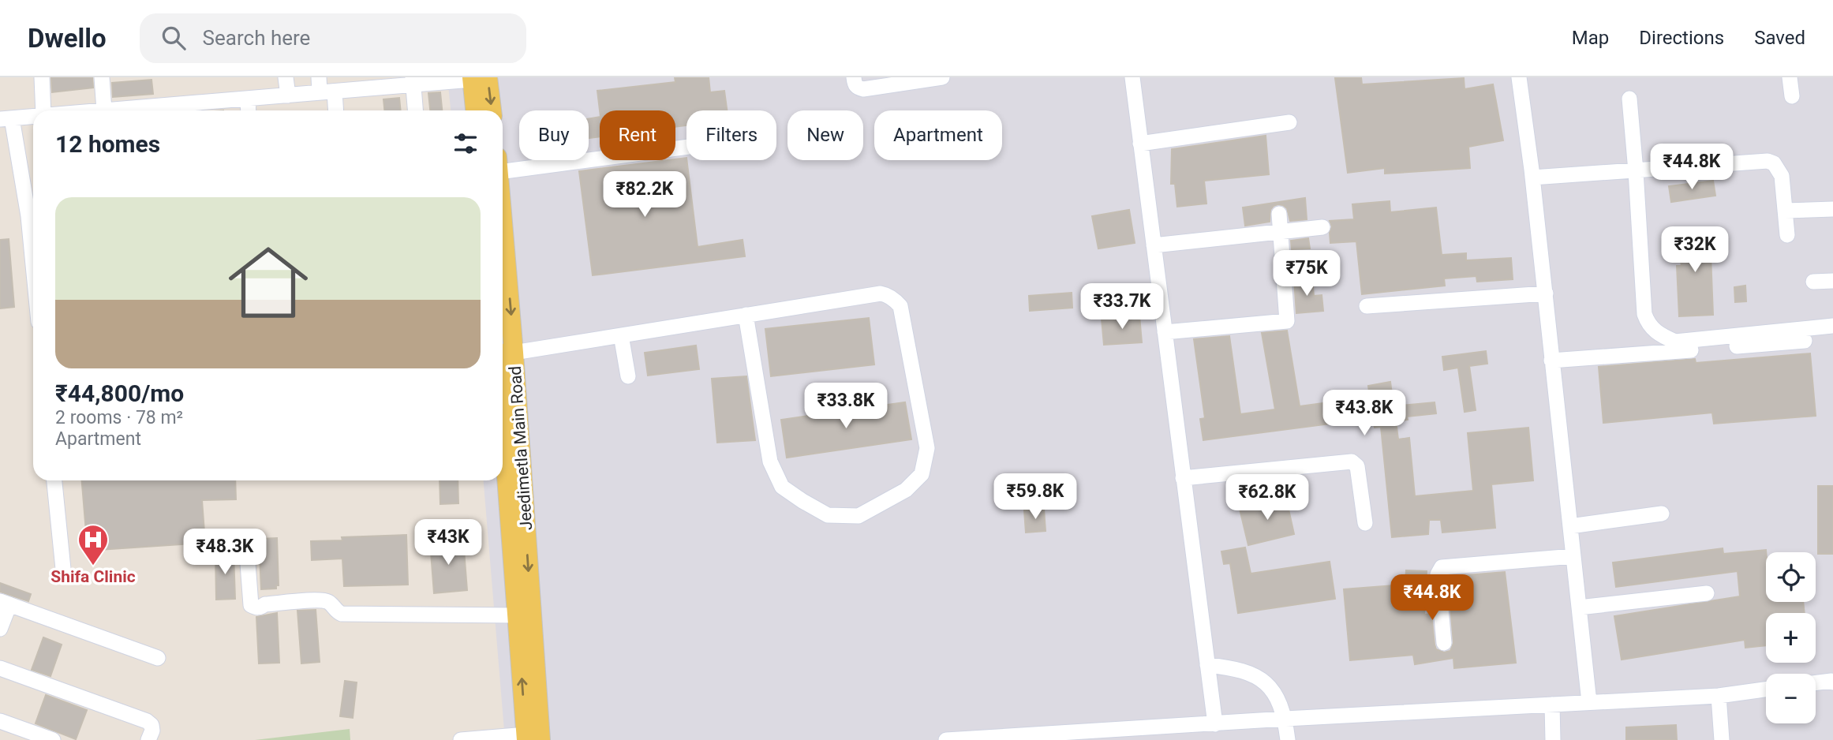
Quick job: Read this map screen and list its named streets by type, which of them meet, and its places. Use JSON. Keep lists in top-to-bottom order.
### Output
{
  "streets": {
    "main road": ["Jeedimetla Main Road"]
  },
  "places": {
    "hospital": ["Shifa Clinic"]
  },
  "page": {
    "header": "Dwello",
    "search": "Search here",
    "nav": ["Map", "Directions", "Saved"],
    "chip": [
      "Buy",
      "Rent",
      "Filters",
      "New",
      "Apartment"
    ],
    "heading": "12 homes",
    "price": [
      "₹44.8K",
      "₹82.2K",
      "₹32K",
      "₹75K",
      "₹33.7K",
      "₹33.8K",
      "₹43.8K",
      "₹59.8K",
      "₹62.8K",
      "₹43K",
      "₹48.3K",
      "₹44.8K"
    ],
    "list": [
      {
        "name": "₹44,800/mo",
        "note": "2 rooms · 78 m² · Apartment"
      }
    ],
    "map_buttons": ["+", "−"]
  }
}
